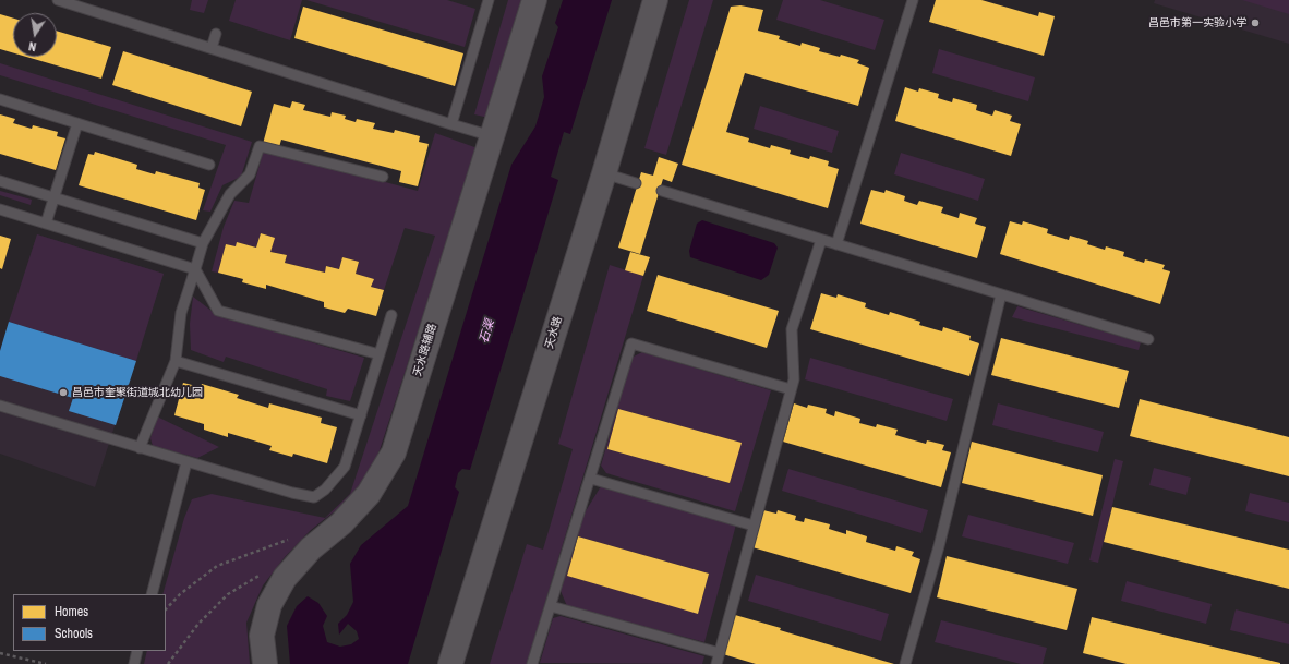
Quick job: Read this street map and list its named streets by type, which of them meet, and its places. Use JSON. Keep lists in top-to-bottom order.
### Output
{
  "streets": {
    "street": ["天水路", "天水路辅路"]
  },
  "water": ["石渠"],
  "places": ["昌邑市第一实验小学", "昌邑市奎聚街道城北幼儿园"],
  "legend": ["Homes", "Schools"],
  "north": "bottom"
}
